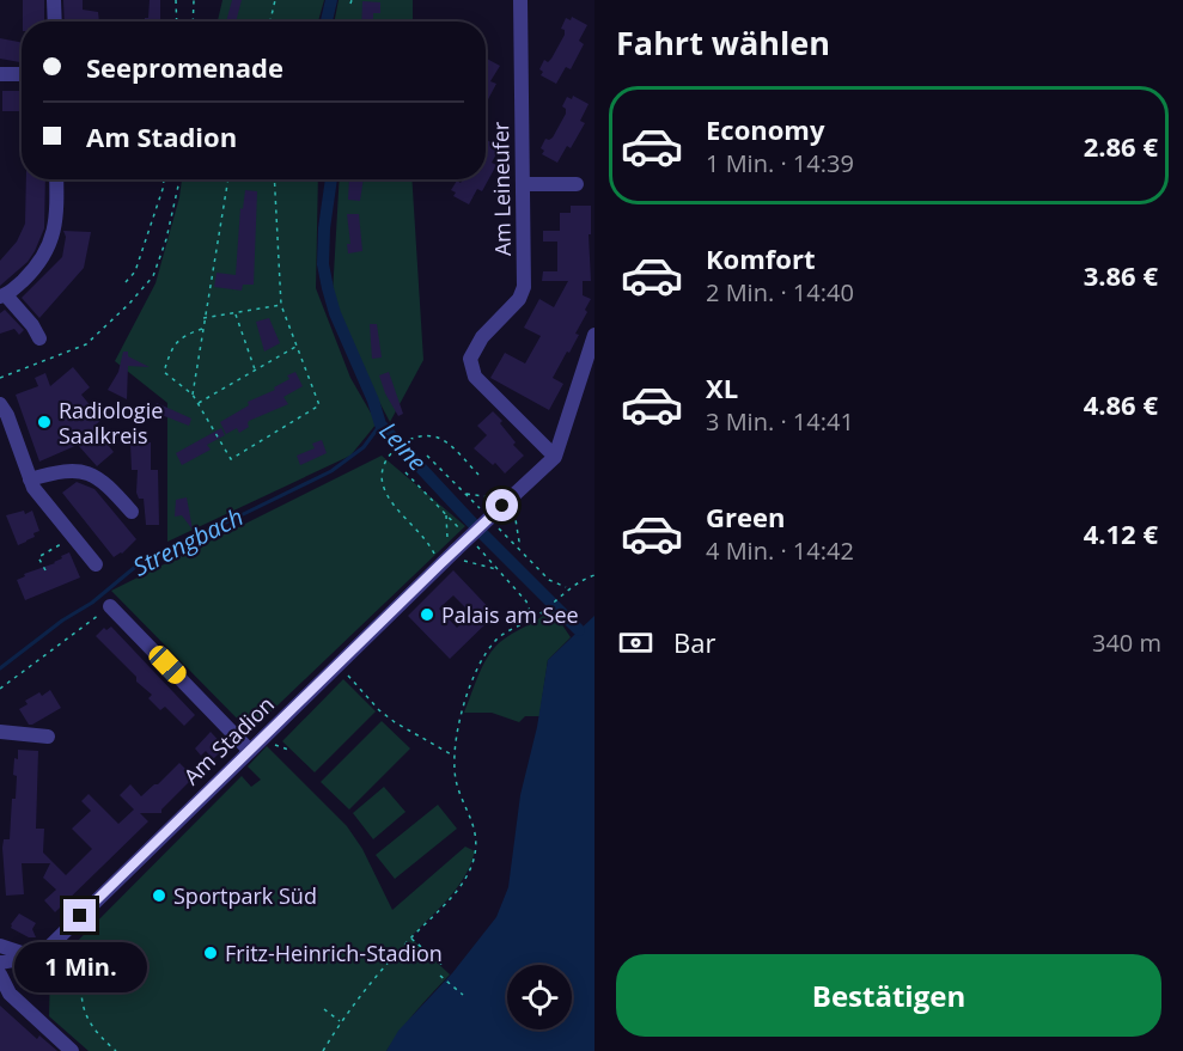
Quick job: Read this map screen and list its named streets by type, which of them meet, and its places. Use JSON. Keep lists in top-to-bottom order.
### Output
{
  "streets": {
    "street": ["Am Leineufer", "Am Stadion"]
  },
  "crossings": [
    ["Am Leineufer", "Am Stadion"]
  ],
  "water": ["Leine", "Strengbach"],
  "places": [
    "Radiologie Saalkreis",
    "Palais am See",
    "Sportpark Süd",
    "Fritz-Heinrich-Stadion"
  ],
  "page": {
    "heading": "Fahrt wählen",
    "banner": ["Seepromenade", "Am Stadion"],
    "list": [
      {
        "name": "Economy",
        "note": "1 Min. · 14:39",
        "value": "2.86 €"
      },
      {
        "name": "Komfort",
        "note": "2 Min. · 14:40",
        "value": "3.86 €"
      },
      {
        "name": "XL",
        "note": "3 Min. · 14:41",
        "value": "4.86 €"
      },
      {
        "name": "Green",
        "note": "4 Min. · 14:42",
        "value": "4.12 €"
      }
    ],
    "pay": ["Bar", "340 m"],
    "buttons": "Bestätigen",
    "bubble": "1 Min."
  }
}
